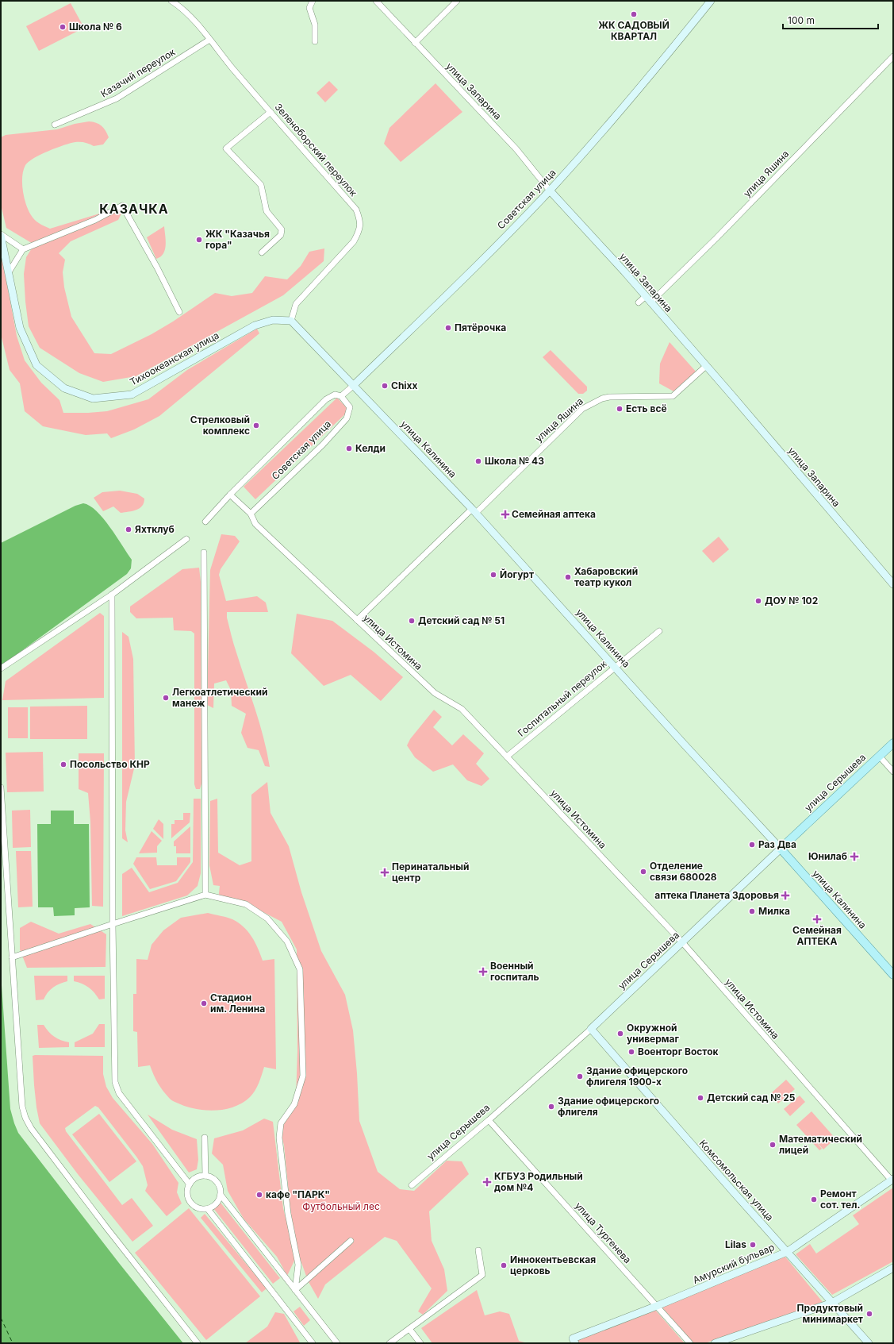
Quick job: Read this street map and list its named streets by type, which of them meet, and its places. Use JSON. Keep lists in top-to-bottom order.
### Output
{
  "streets": {
    "main road": ["улица Калинина", "улица Серышева"],
    "street": [
      "Казачий переулок",
      "улица Запарина",
      "Зеленоборский переулок",
      "улица Яшина",
      "Советская улица",
      "Тихоокеанская улица",
      "улица Истомина",
      "Госпитальный переулок",
      "Комсомольская улица",
      "улица Тургенева",
      "Амурский бульвар"
    ]
  },
  "crossings": [
    ["Казачий переулок", "Зеленоборский переулок"],
    ["улица Запарина", "улица Яшина"],
    ["улица Запарина", "Советская улица"],
    ["Зеленоборский переулок", "Тихоокеанская улица"],
    ["Зеленоборский переулок", "улица Калинина"],
    ["улица Яшина", "улица Калинина"],
    ["улица Яшина", "улица Истомина"],
    ["Советская улица", "улица Калинина"],
    ["Советская улица", "улица Истомина"],
    ["Тихоокеанская улица", "улица Калинина"],
    ["улица Калинина", "Госпитальный переулок"],
    ["улица Калинина", "улица Серышева"],
    ["улица Истомина", "Госпитальный переулок"],
    ["улица Истомина", "улица Серышева"],
    ["улица Истомина", "Амурский бульвар"],
    ["улица Серышева", "Комсомольская улица"],
    ["улица Серышева", "улица Тургенева"],
    ["Комсомольская улица", "Амурский бульвар"],
    ["улица Тургенева", "Амурский бульвар"]
  ],
  "districts": ["КАЗАЧКА"],
  "parks": ["Футбольный лес"],
  "places": {
    "other": [
      "ЖК САДОВЫЙ КВАРТАЛ",
      "Школа № 6",
      "ЖК \"Казачья гора\"",
      "Пятёрочка",
      "Chixx",
      "Есть всё",
      "Стрелковый комплекс",
      "Келди",
      "Школа № 43",
      "Яхтклуб",
      "Йогурт",
      "Хабаровский театр кукол",
      "ДОУ № 102",
      "Детский сад № 51",
      "Легкоатлетический манеж",
      "Посольство КНР",
      "Раз Два",
      "Отделение связи 680028",
      "Милка",
      "Стадион им. Ленина",
      "Окружной универмаг",
      "Военторг Восток",
      "Здание офицерского флигеля 1900-х",
      "Детский сад № 25",
      "Здание офицерского флигеля",
      "Математический лицей",
      "кафе \"ПАРК\"",
      "Ремонт сот. тел.",
      "Lilas",
      "Иннокентьевская церковь",
      "Продуктовый минимаркет"
    ],
    "health": [
      "Семейная аптека",
      "Юнилаб",
      "Перинатальный центр",
      "аптека Планета Здоровья",
      "Семейная АПТЕКА",
      "Военный госпиталь",
      "КГБУЗ Родильный дом №4"
    ]
  },
  "scale_bar": "100 m"
}
